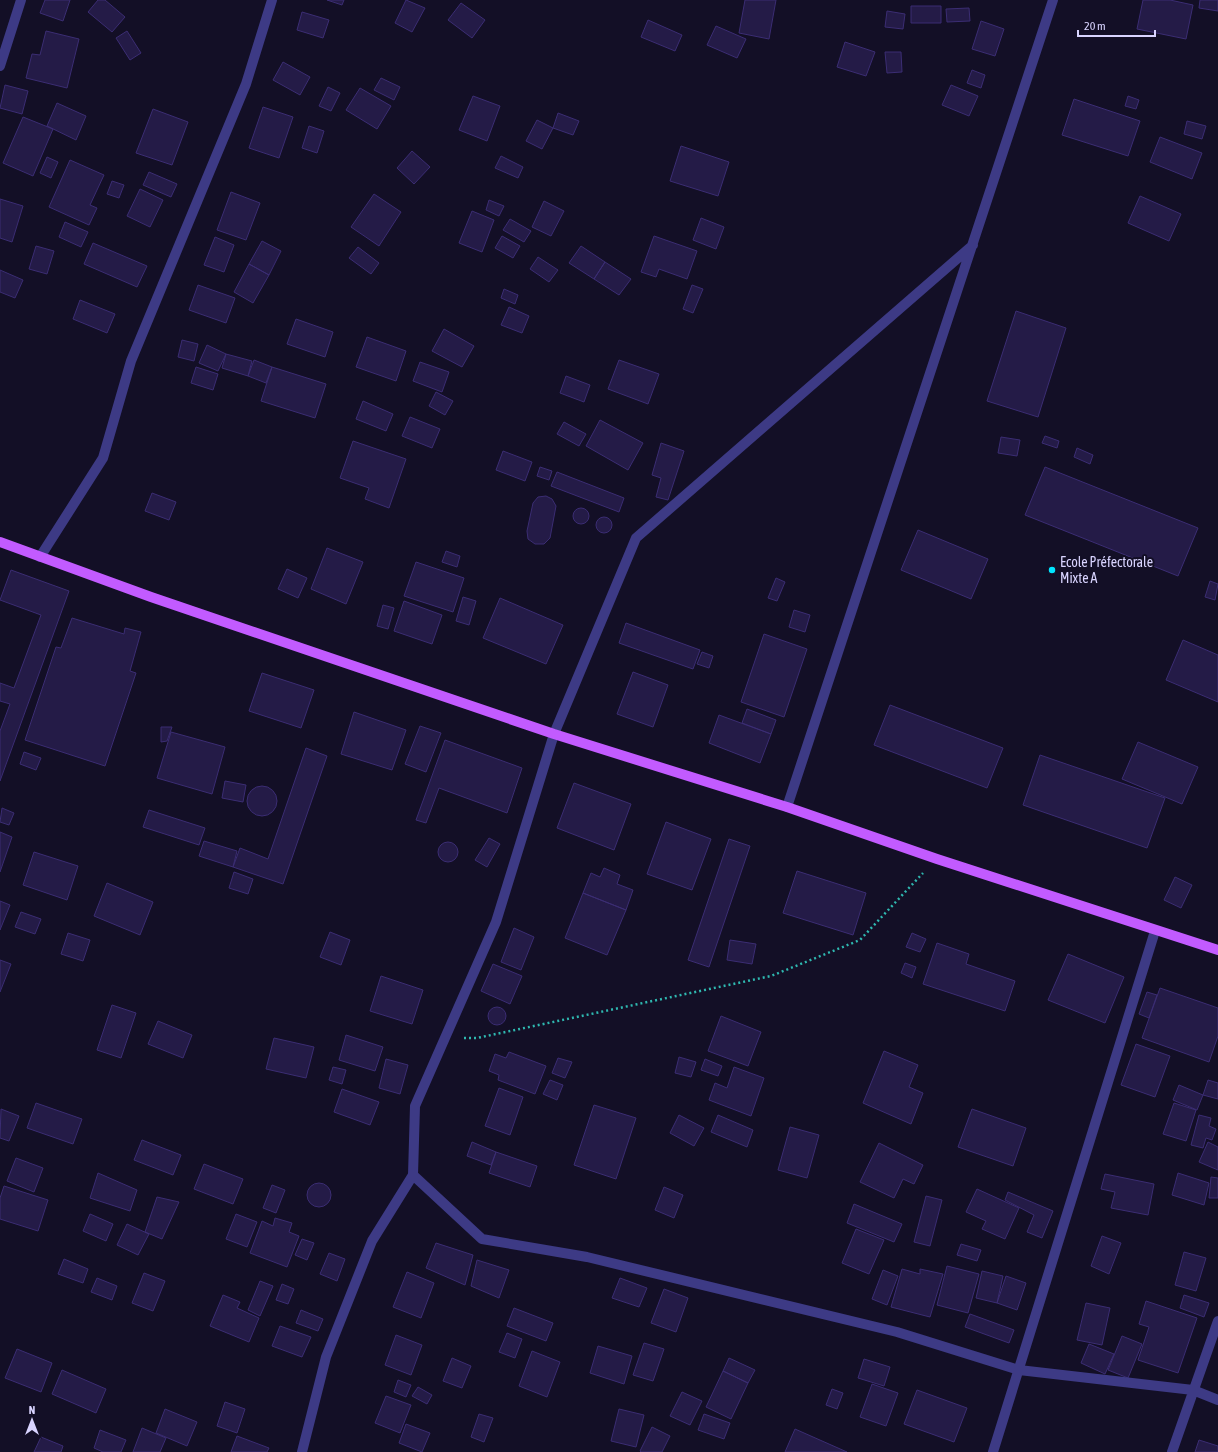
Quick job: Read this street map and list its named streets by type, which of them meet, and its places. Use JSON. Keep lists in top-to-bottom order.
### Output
{
  "places": ["Ecole Préfectorale Mixte A"],
  "scale_bar": "20 m",
  "north": "top"
}
